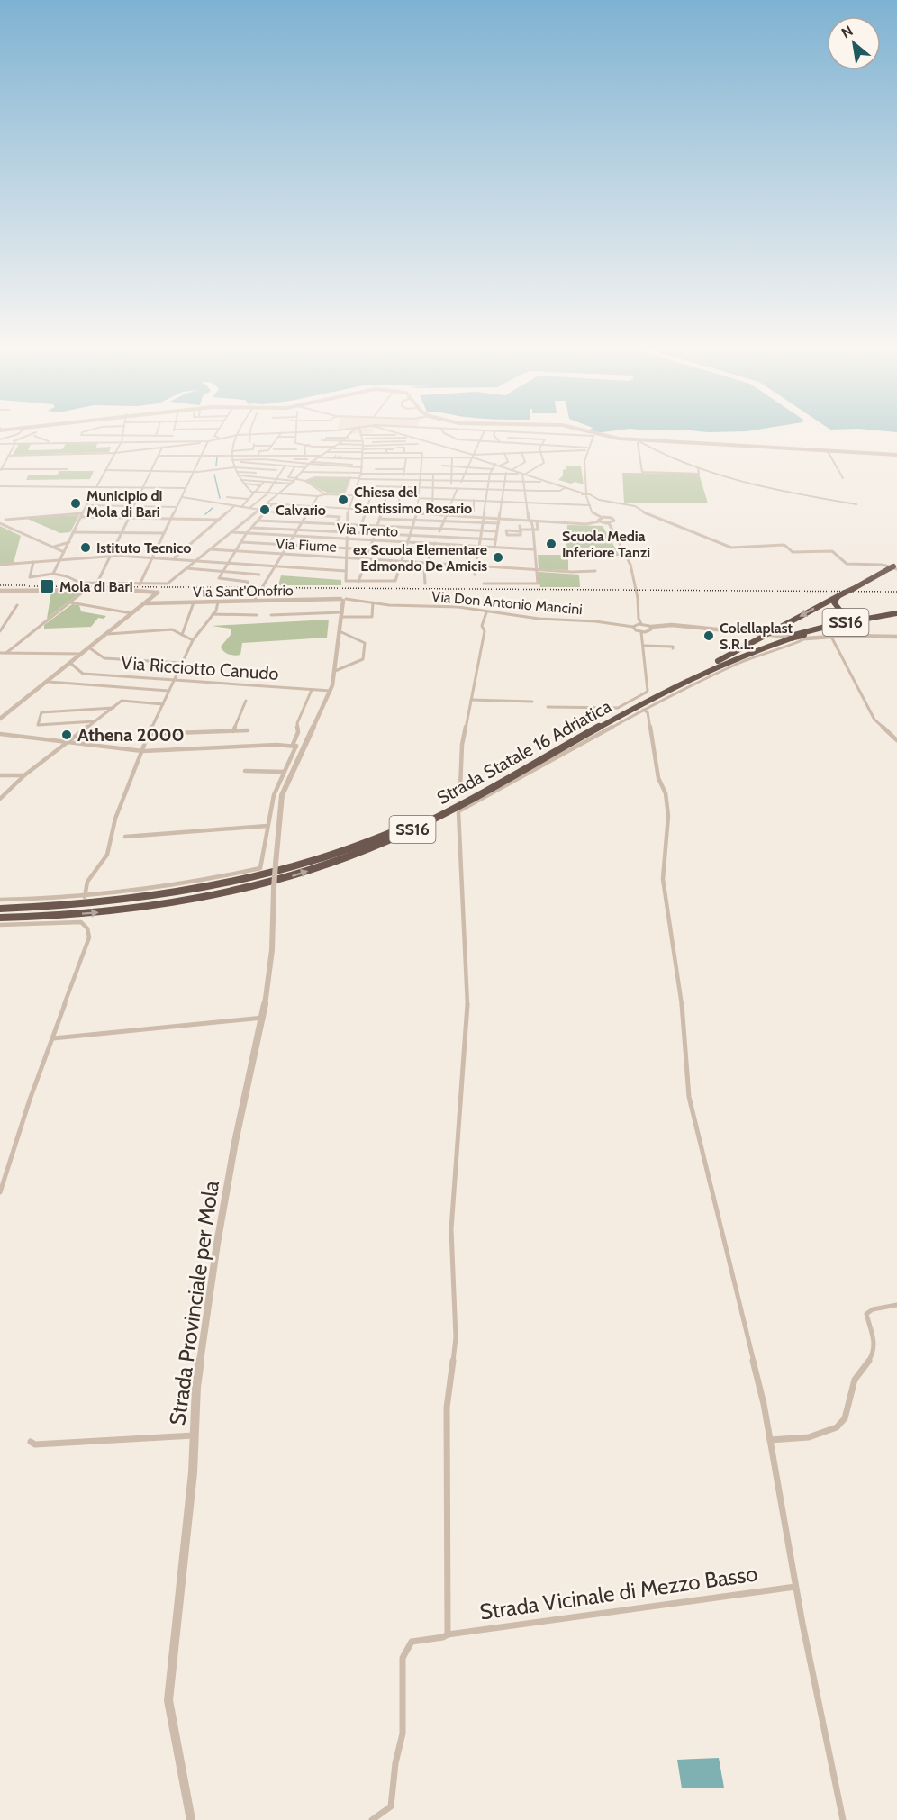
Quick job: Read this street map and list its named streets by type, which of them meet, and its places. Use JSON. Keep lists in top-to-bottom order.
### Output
{
  "streets": {
    "highway": ["SS16", "Strada Statale 16 Adriatica"],
    "street": [
      "Via Trento",
      "Via Fiume",
      "Via Sant'Onofrio",
      "Via Don Antonio Mancini",
      "Via Ricciotto Canudo",
      "Strada Provinciale per Mola",
      "Strada Vicinale di Mezzo Basso"
    ]
  },
  "crossings": [
    ["Via Sant'Onofrio", "Via Don Antonio Mancini"],
    ["Via Sant'Onofrio", "Strada Provinciale per Mola"],
    ["Via Don Antonio Mancini", "Strada Provinciale per Mola"],
    ["Via Ricciotto Canudo", "Strada Provinciale per Mola"]
  ],
  "places": {
    "other": [
      "Chiesa del Santissimo Rosario",
      "Municipio di Mola di Bari",
      "Calvario",
      "Scuola Media Inferiore Tanzi",
      "Istituto Tecnico",
      "ex Scuola Elementare Edmondo De Amicis",
      "Colellaplast S.R.L.",
      "Athena 2000"
    ],
    "transit": ["Mola di Bari"]
  },
  "north": "top left"
}
